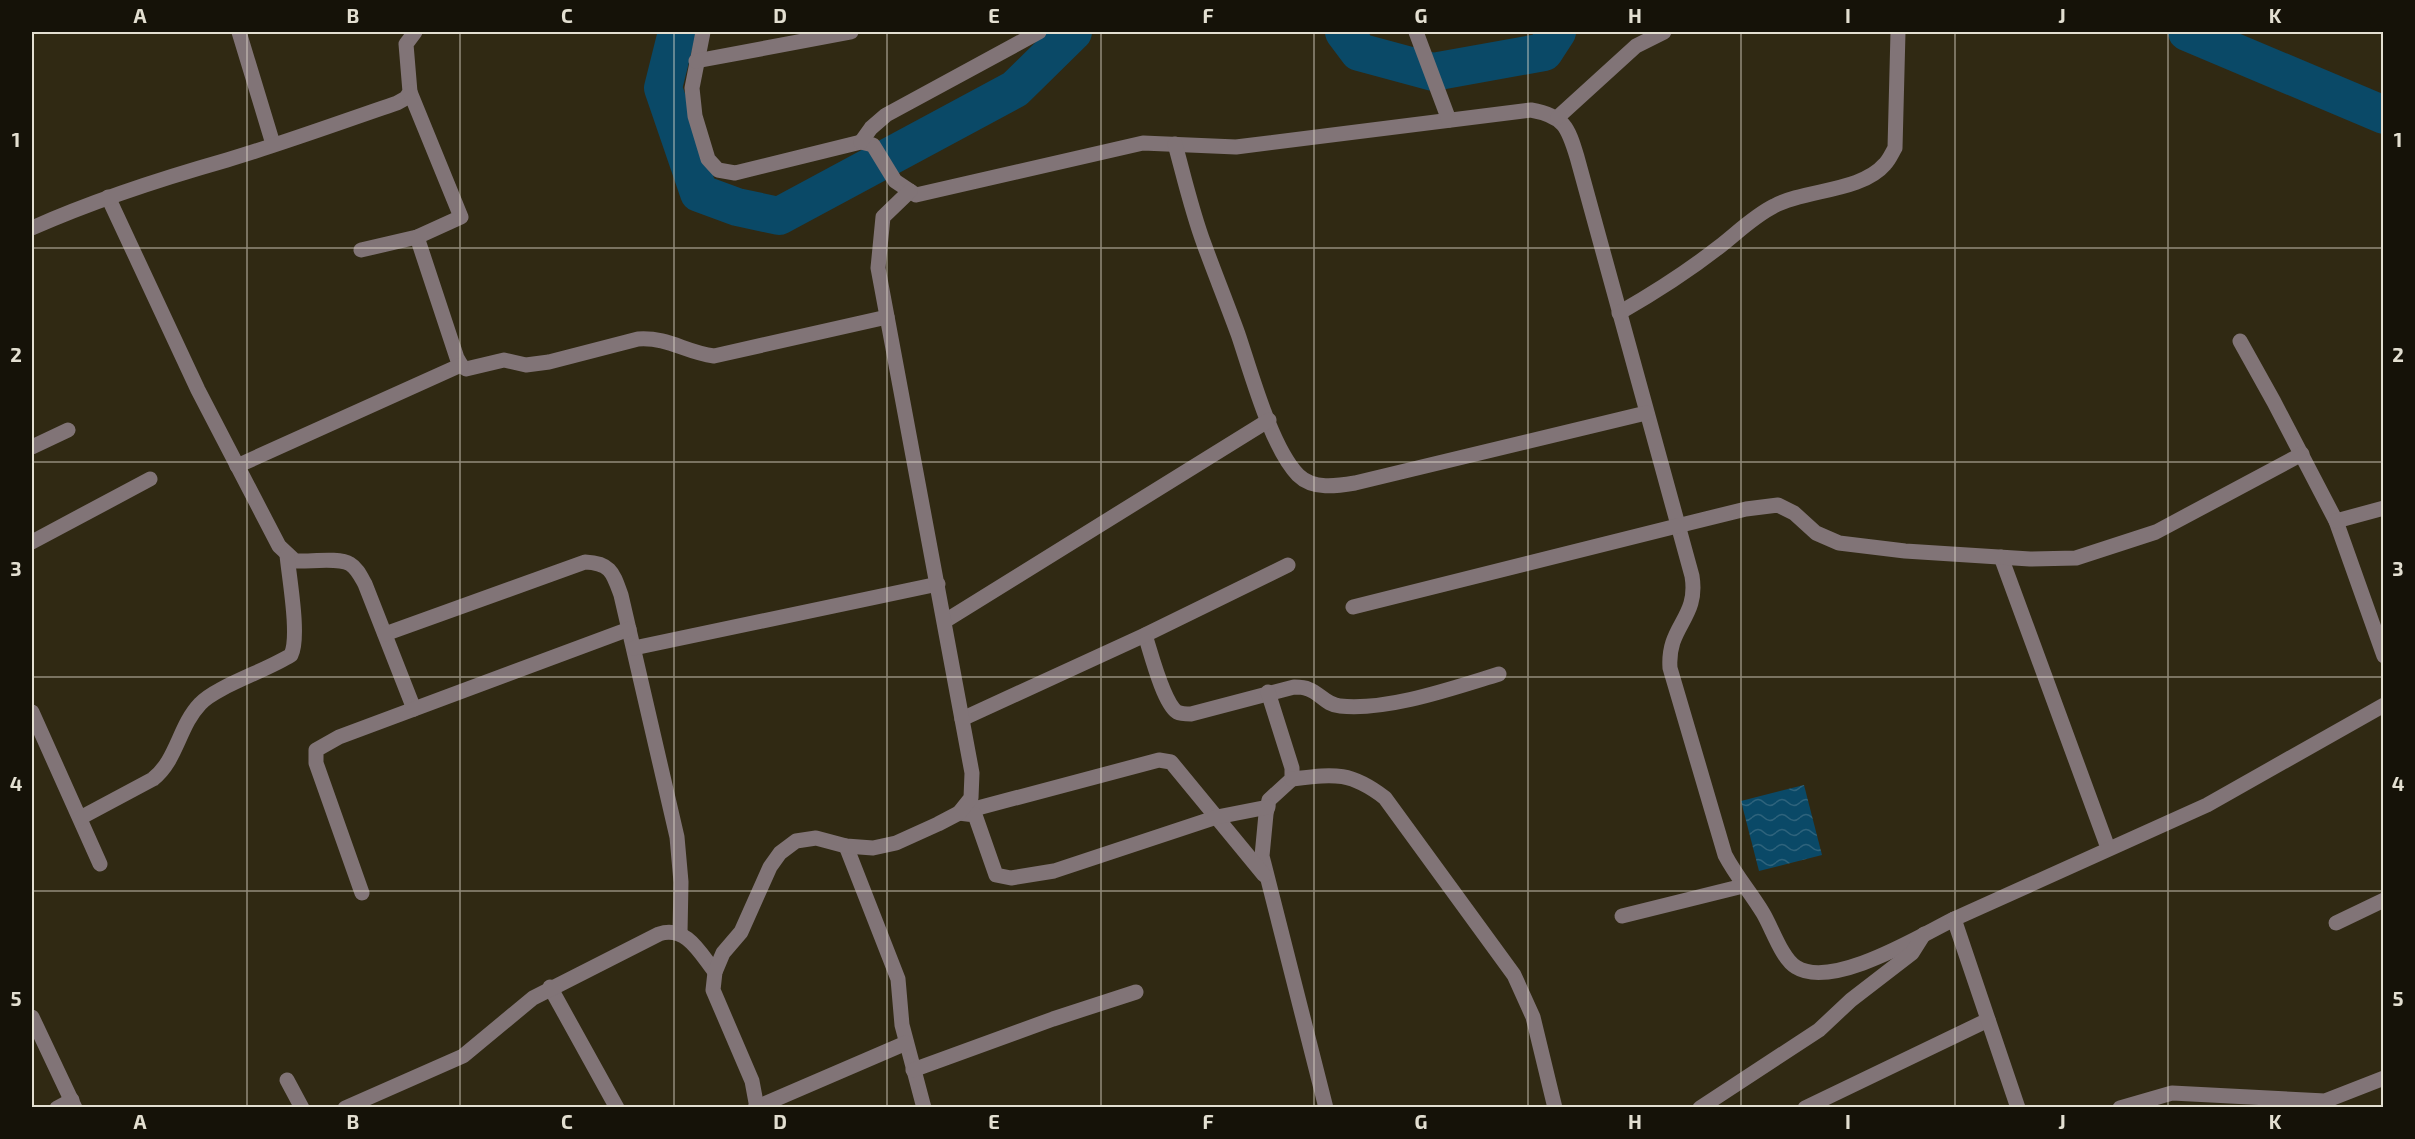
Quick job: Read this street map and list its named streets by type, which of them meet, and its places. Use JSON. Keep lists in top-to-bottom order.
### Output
{
  "grid": {
    "columns": [
      "A",
      "B",
      "C",
      "D",
      "E",
      "F",
      "G",
      "H",
      "I",
      "J",
      "K"
    ],
    "rows": [
      "1",
      "2",
      "3",
      "4",
      "5"
    ]
  }
}
